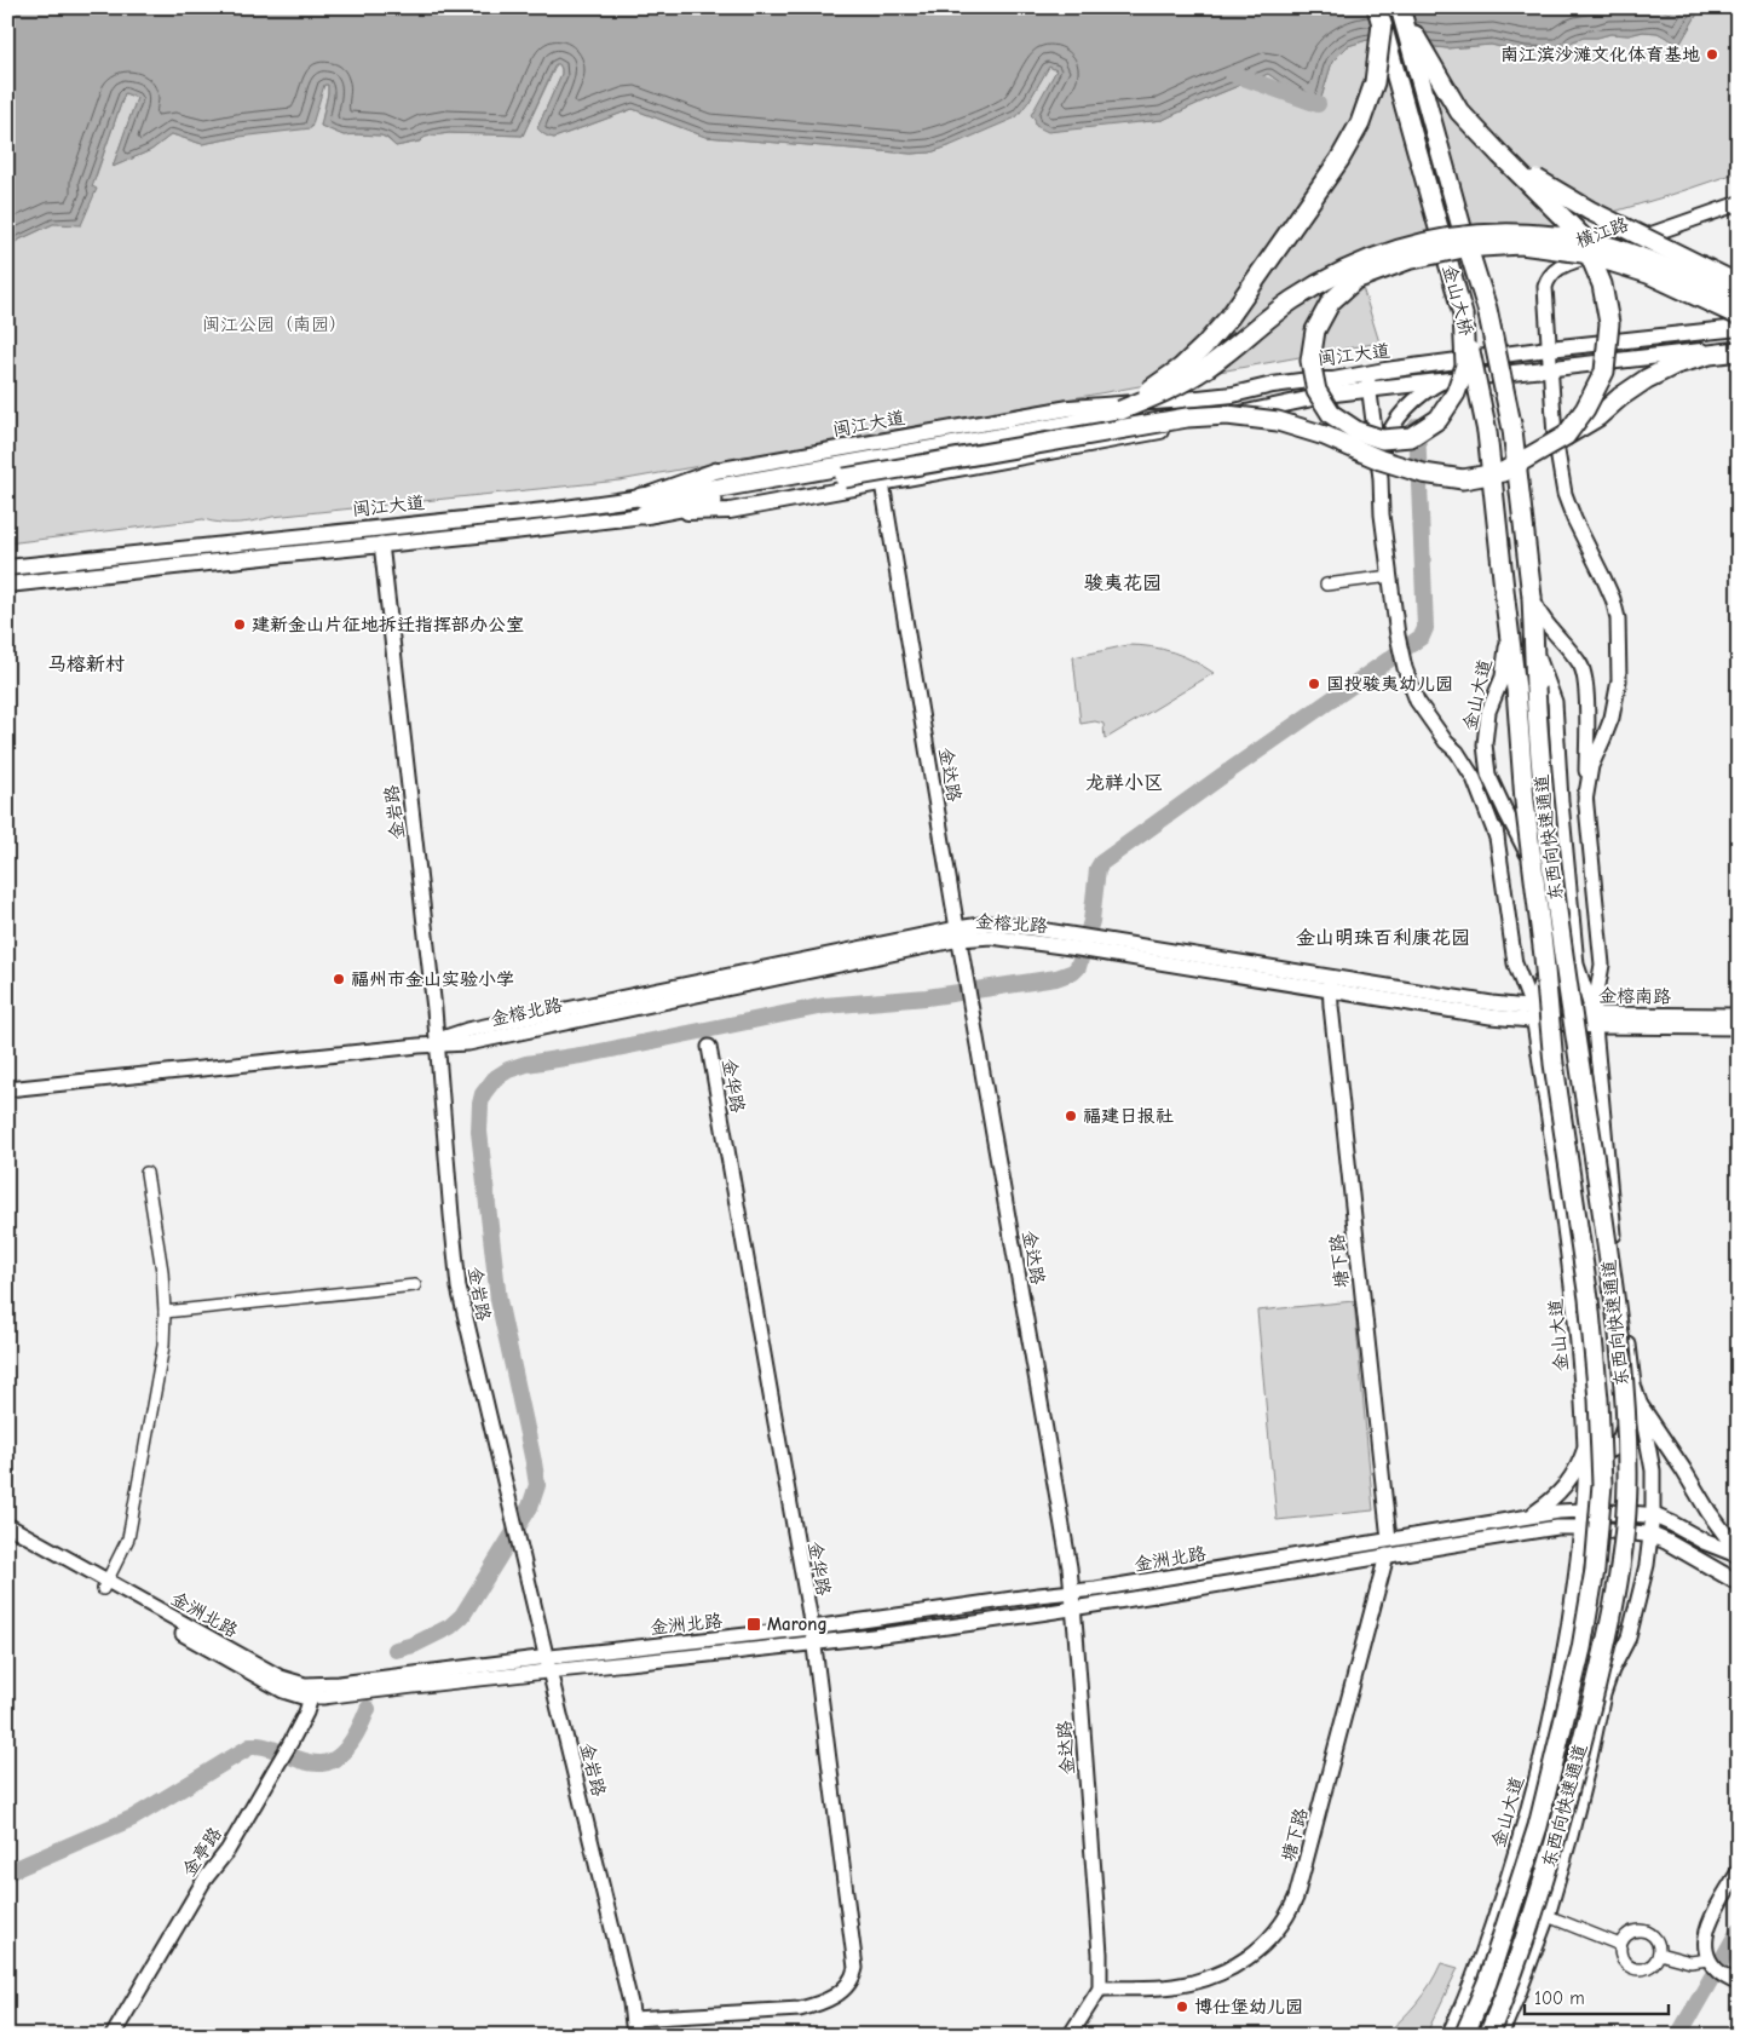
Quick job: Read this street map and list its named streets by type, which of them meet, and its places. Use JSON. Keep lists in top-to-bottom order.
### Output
{
  "streets": {
    "highway": ["金山大桥", "东西向快速通道"],
    "main road": [
      "横江路",
      "闽江大道",
      "金山大道",
      "金达路",
      "金岩路",
      "金榕北路",
      "金榕南路",
      "金华路",
      "塘下路",
      "金洲北路",
      "金亭路"
    ]
  },
  "crossings": [
    ["横江路", "闽江大道"],
    ["金山大桥", "东西向快速通道"],
    ["闽江大道", "金达路"],
    ["闽江大道", "金岩路"],
    ["金山大道", "东西向快速通道"],
    ["金山大道", "金榕北路"],
    ["金山大道", "金榕南路"],
    ["金山大道", "金洲北路"],
    ["金达路", "金榕北路"],
    ["金达路", "塘下路"],
    ["金达路", "金洲北路"],
    ["金岩路", "金榕北路"],
    ["金岩路", "金华路"],
    ["金岩路", "金洲北路"],
    ["金榕北路", "金榕南路"],
    ["金榕北路", "塘下路"],
    ["金华路", "金洲北路"],
    ["塘下路", "金洲北路"],
    ["金洲北路", "金亭路"]
  ],
  "districts": [
    "骏夷花园",
    "马榕新村",
    "龙祥小区",
    "金山明珠百利康花园"
  ],
  "parks": ["闽江公园（南园）"],
  "places": {
    "other": [
      "南江滨沙滩文化体育基地",
      "建新金山片征地拆迁指挥部办公室",
      "国投骏夷幼儿园",
      "福州市金山实验小学",
      "福建日报社",
      "博仕堡幼儿园"
    ],
    "transit": ["Marong"]
  },
  "scale_bar": "100 m"
}
